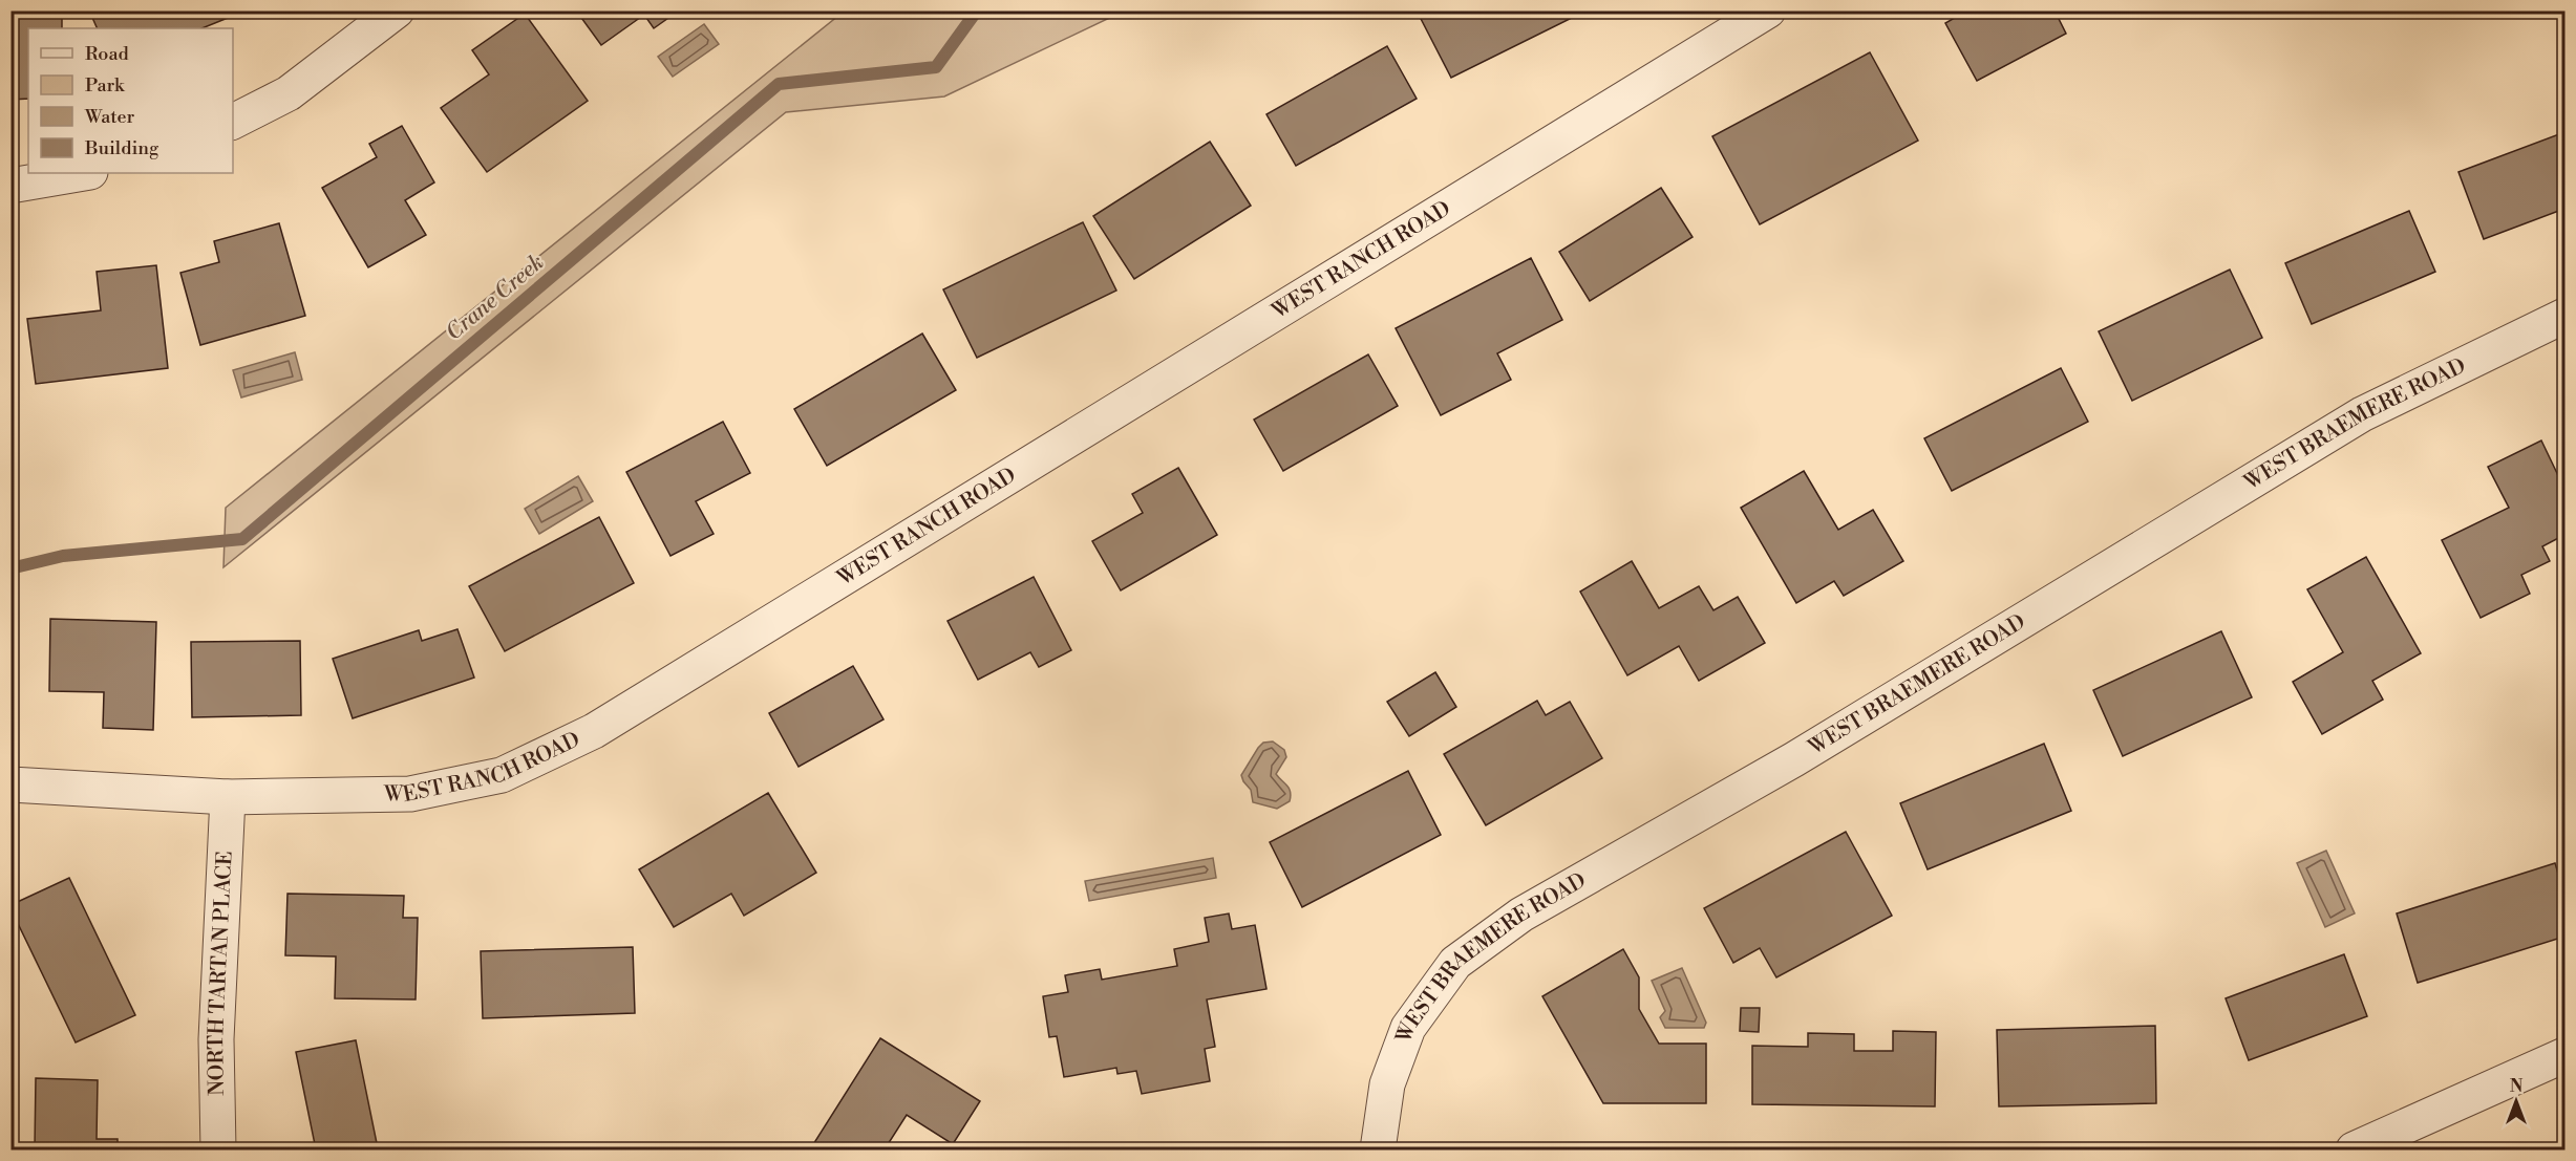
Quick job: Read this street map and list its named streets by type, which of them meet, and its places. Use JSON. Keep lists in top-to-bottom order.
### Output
{
  "streets": {
    "street": ["WEST RANCH ROAD", "WEST BRAEMERE ROAD", "NORTH TARTAN PLACE"]
  },
  "crossings": [
    ["WEST RANCH ROAD", "NORTH TARTAN PLACE"]
  ],
  "water": ["Crane Creek"],
  "legend": [
    "Road",
    "Park",
    "Water",
    "Building"
  ],
  "north": "top"
}
